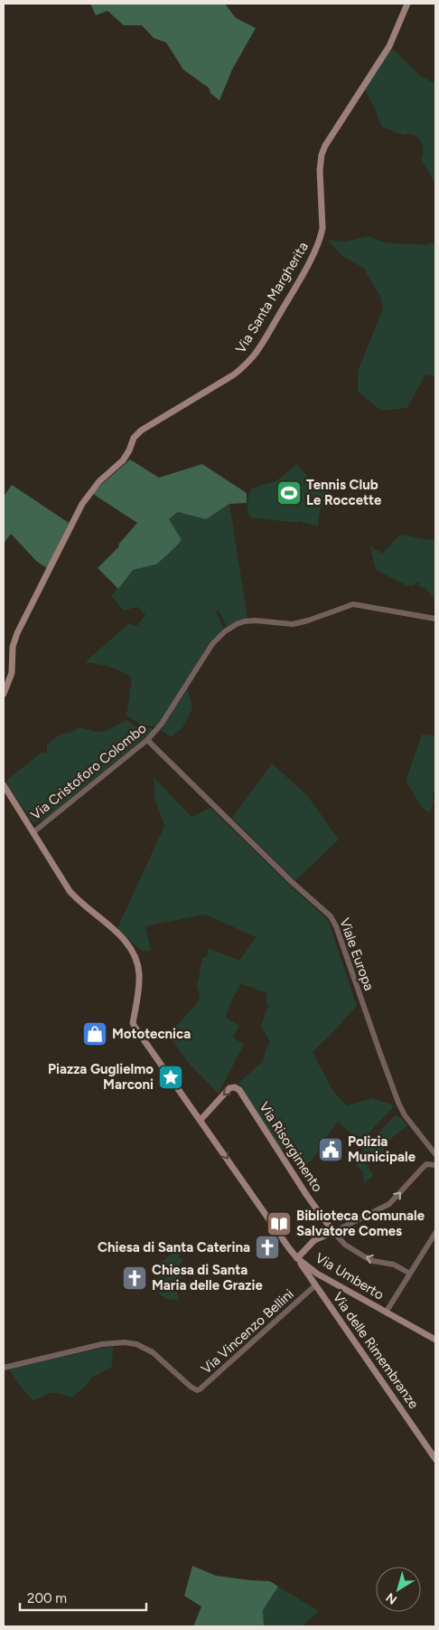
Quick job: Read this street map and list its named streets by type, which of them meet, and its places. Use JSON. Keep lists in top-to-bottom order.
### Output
{
  "streets": {
    "main road": [
      "Via Santa Margherita",
      "Via Risorgimento",
      "Via Umberto",
      "Via delle Rimembranze"
    ],
    "street": ["Via Cristoforo Colombo", "Viale Europa", "Via Vincenzo Bellini"]
  },
  "crossings": [
    ["Via Cristoforo Colombo", "Viale Europa"],
    ["Via Cristoforo Colombo", "Via Umberto"],
    ["Via Risorgimento", "Via Umberto"],
    ["Via Umberto", "Via delle Rimembranze"],
    ["Via Vincenzo Bellini", "Via delle Rimembranze"]
  ],
  "one_way": ["Via Risorgimento"],
  "places": {
    "sports": ["Tennis Club Le Roccette"],
    "shop": ["Mototecnica"],
    "place": ["Piazza Guglielmo Marconi"],
    "public building": ["Polizia Municipale"],
    "library": ["Biblioteca Comunale Salvatore Comes"],
    "church": ["Chiesa di Santa Caterina", "Chiesa di Santa Maria delle Grazie"]
  },
  "scale_bar": "200 m",
  "north": "bottom left"
}
